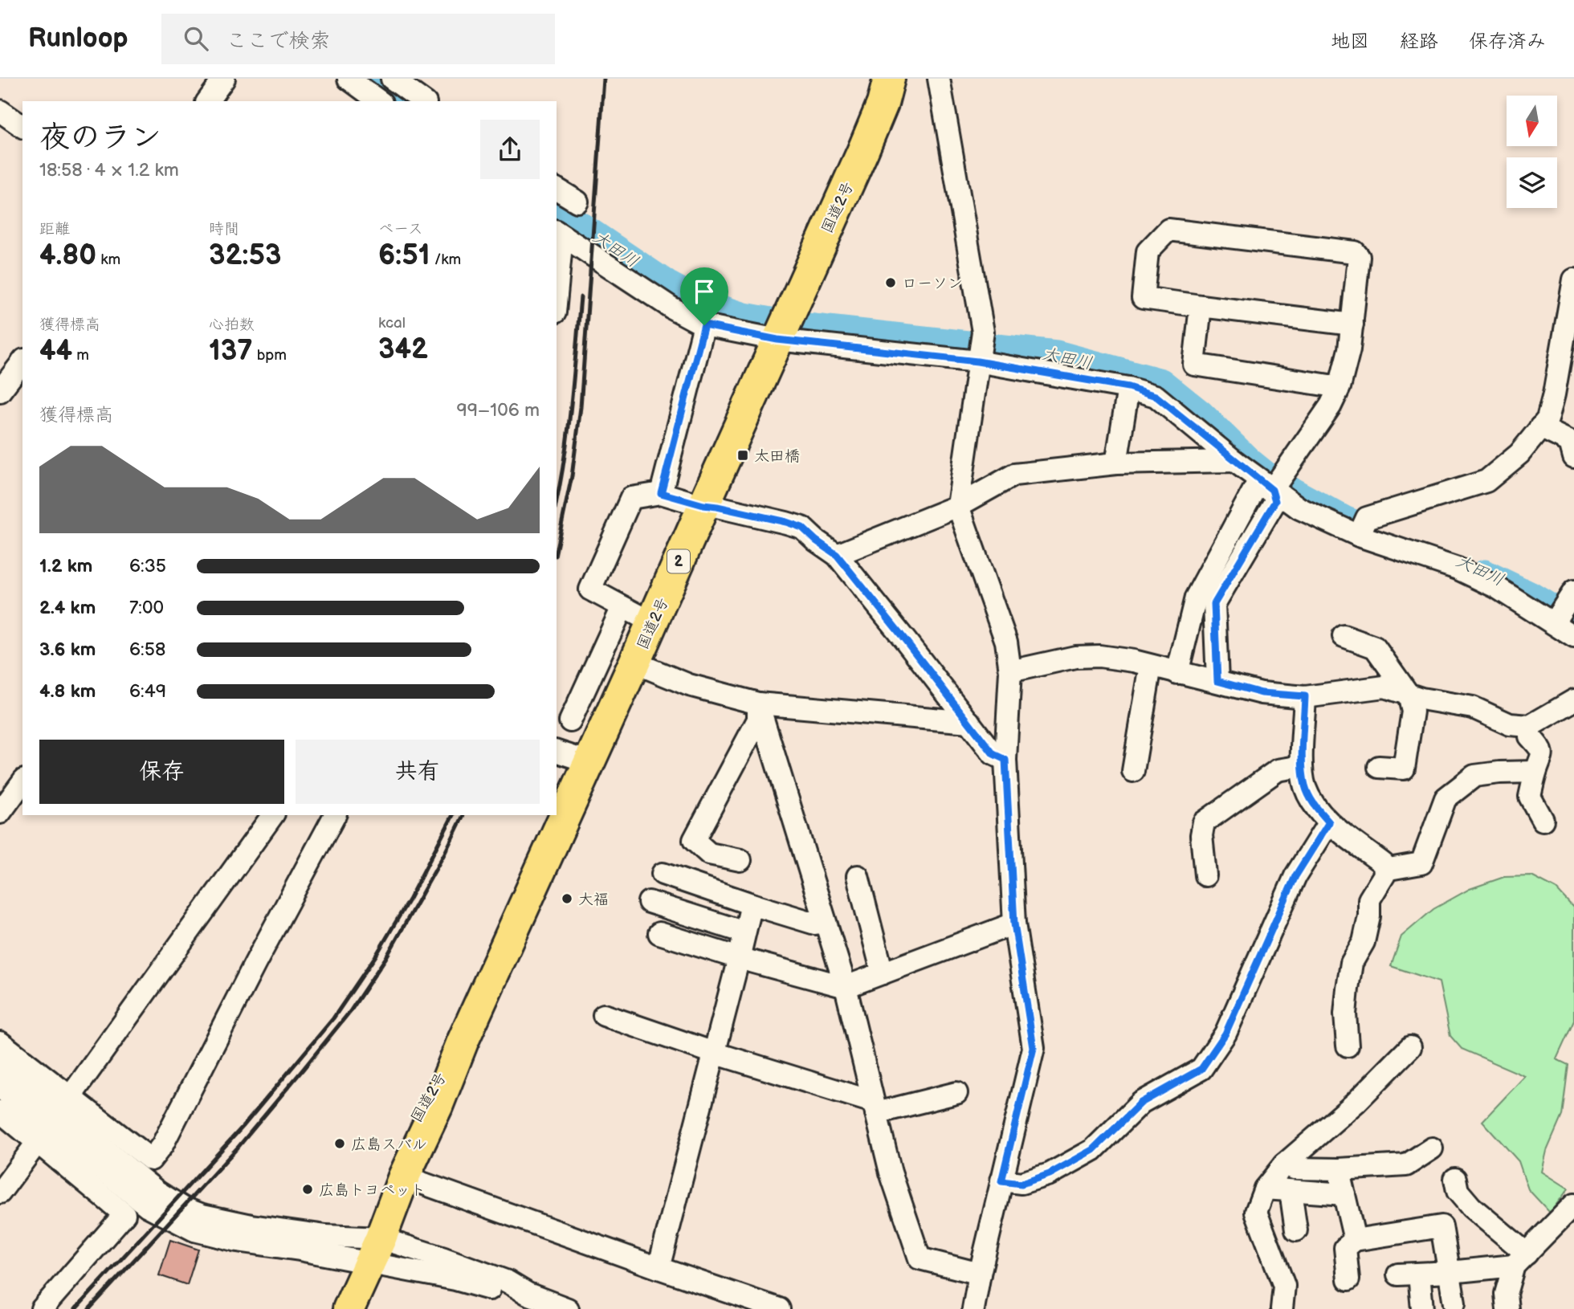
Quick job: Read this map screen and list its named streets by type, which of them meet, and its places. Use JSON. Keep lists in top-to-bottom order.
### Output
{
  "streets": {
    "highway": ["国道2号", "2"]
  },
  "water": ["大田川"],
  "places": {
    "other": [
      "ローソン",
      "大福",
      "広島スバル",
      "広島トヨペット"
    ],
    "transit": ["太田橋"]
  },
  "north": "bottom",
  "page": {
    "header": "Runloop",
    "search": "ここで検索",
    "nav": ["地図", "経路", "保存済み"],
    "heading": ["夜のラン", "18:58 · 4 × 1.2 km"],
    "stats": [
      ["距離", "4.80 km"],
      ["時間", "32:53"],
      ["ペース", "6:51 /km"],
      ["獲得標高", "44 m"],
      ["心拍数", "137 bpm"],
      ["kcal", "342"]
    ],
    "chart": ["獲得標高", "99–106 m"],
    "list": [
      {
        "name": "1.2 km",
        "note": "6:35"
      },
      {
        "name": "2.4 km",
        "note": "7:00"
      },
      {
        "name": "3.6 km",
        "note": "6:58"
      },
      {
        "name": "4.8 km",
        "note": "6:49"
      }
    ],
    "buttons": ["保存", "共有"]
  }
}
